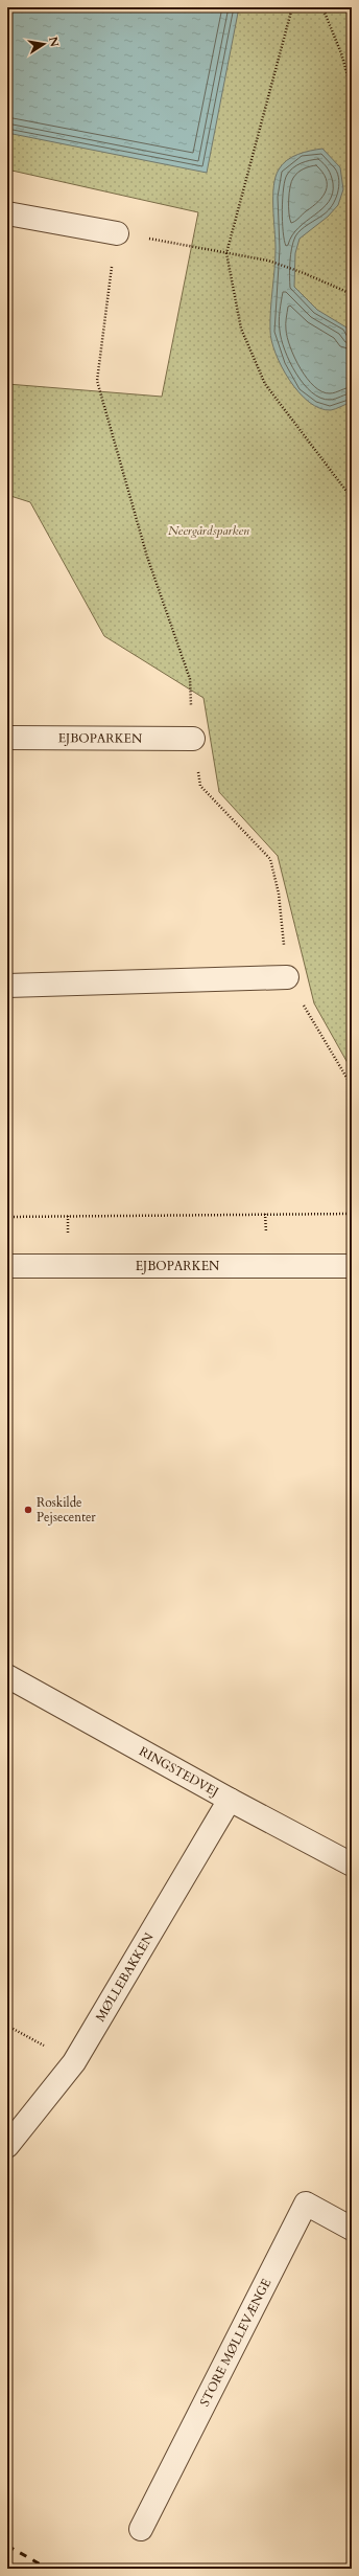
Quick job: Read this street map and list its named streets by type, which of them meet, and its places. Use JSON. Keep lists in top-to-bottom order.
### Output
{
  "streets": {
    "street": [
      "EJBOPARKEN",
      "RINGSTEDVEJ",
      "MØLLEBAKKEN",
      "STORE MØLLEVÆNGE"
    ]
  },
  "crossings": [
    ["RINGSTEDVEJ", "MØLLEBAKKEN"]
  ],
  "parks": ["Neergårdsparken"],
  "places": ["Roskilde Pejsecenter"],
  "north": "right"
}
